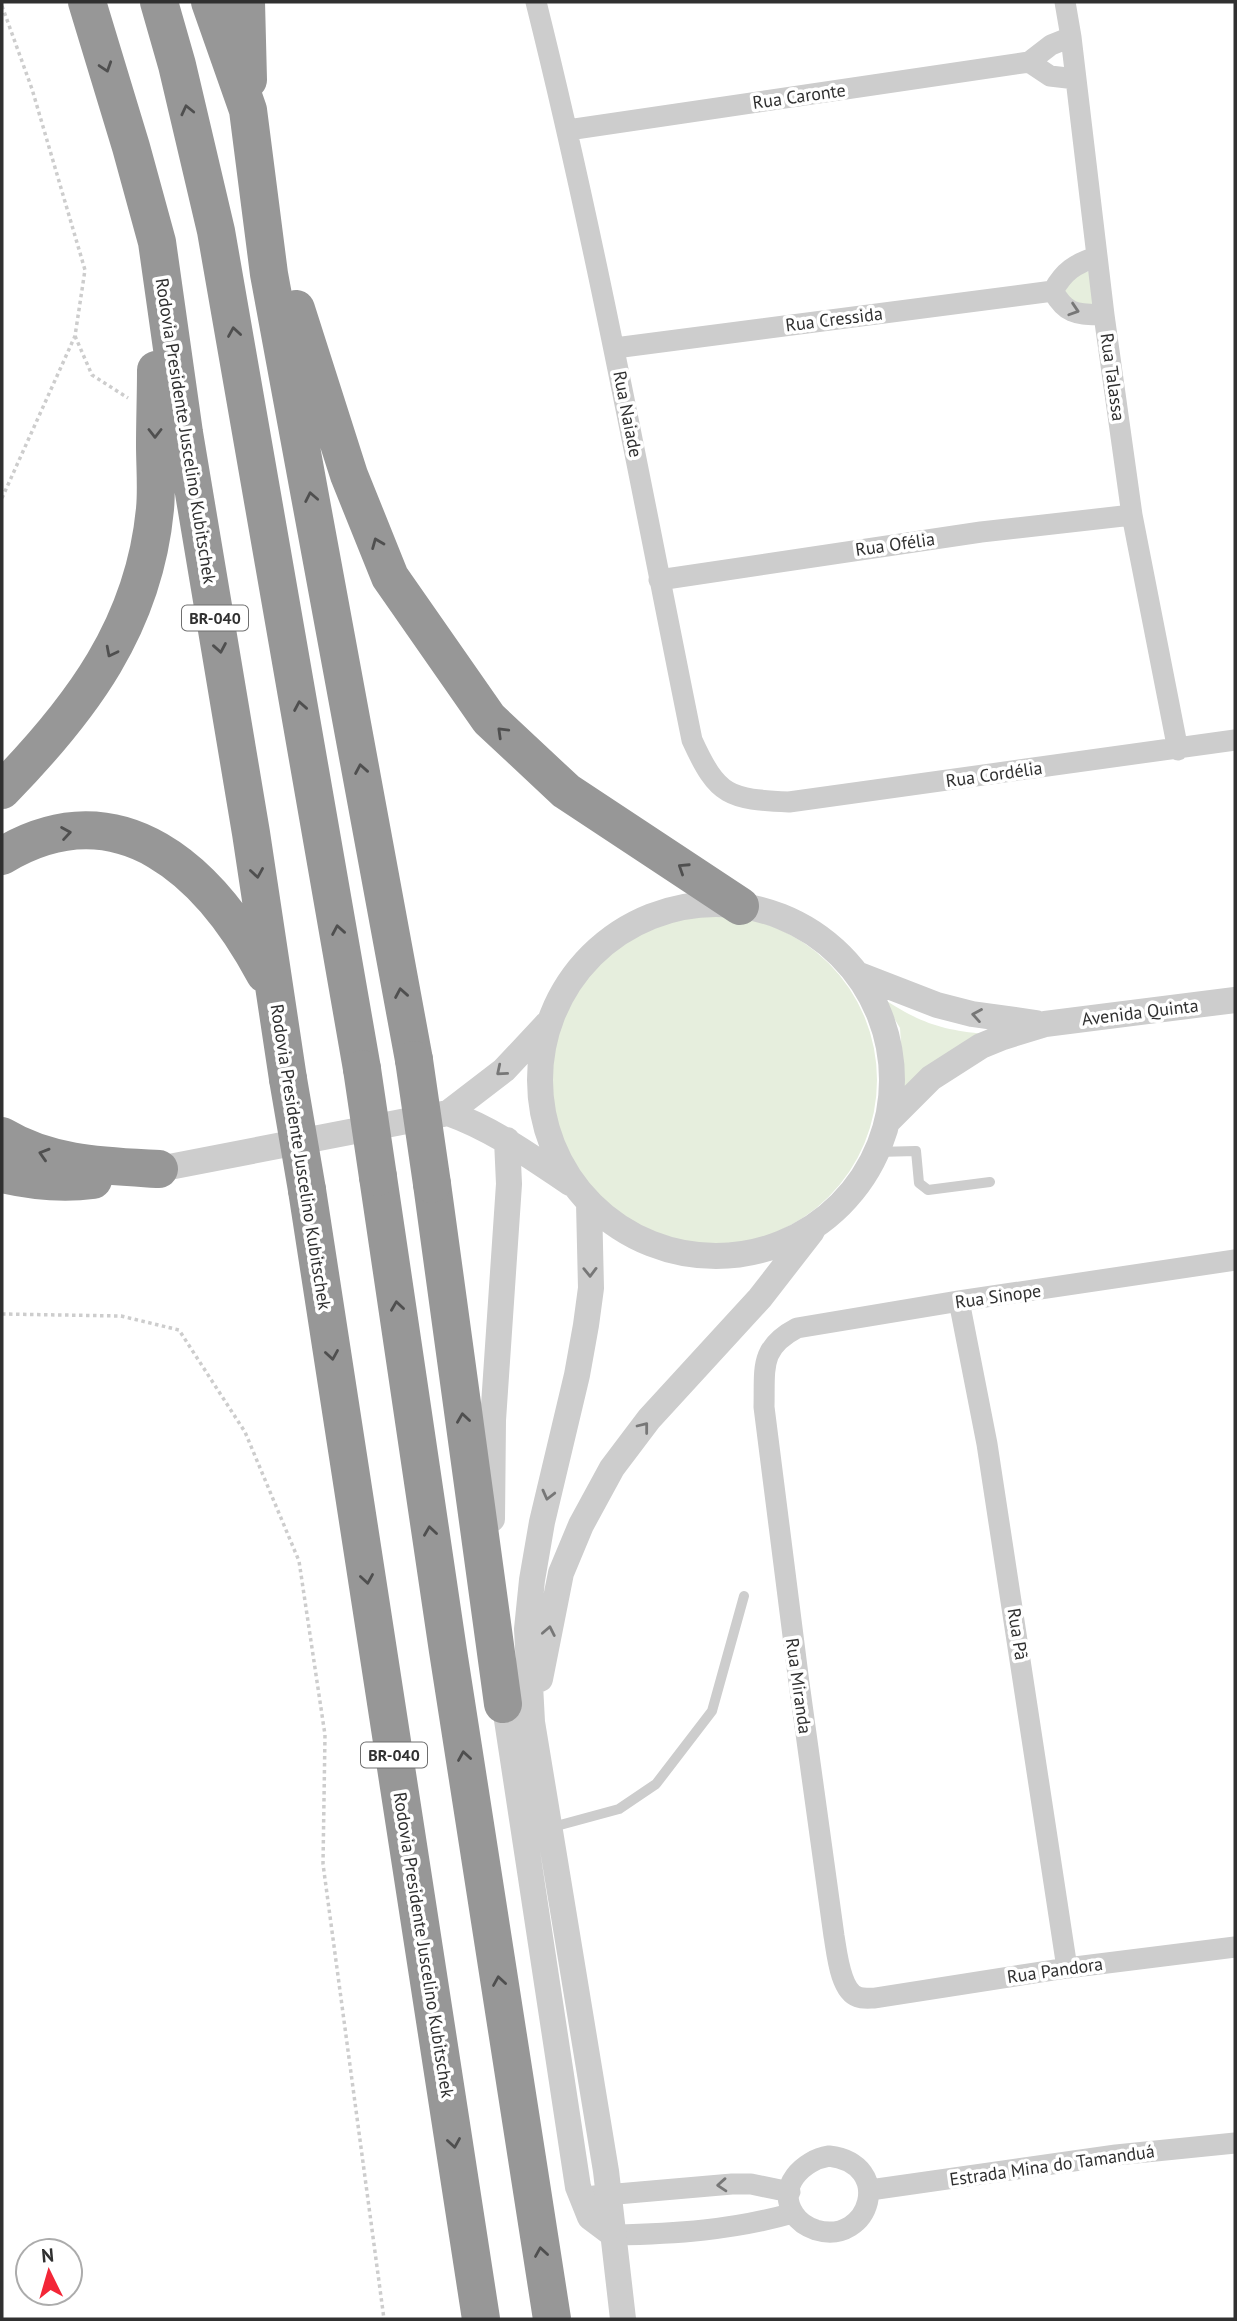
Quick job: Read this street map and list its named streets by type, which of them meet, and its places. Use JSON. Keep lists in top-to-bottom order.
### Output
{
  "streets": {
    "highway": ["Rodovia Presidente Juscelino Kubitschek", "BR-040"],
    "street": [
      "Rua Caronte",
      "Rua Cressida",
      "Rua Talassa",
      "Rua Naiade",
      "Rua Ofélia",
      "Rua Cordélia",
      "Avenida Quinta",
      "Rua Sinope",
      "Rua Pã",
      "Rua Miranda",
      "Rua Pandora",
      "Estrada Mina do Tamanduá"
    ]
  },
  "crossings": [
    ["Rua Caronte", "Rua Talassa"],
    ["Rua Caronte", "Rua Naiade"],
    ["Rua Cressida", "Rua Naiade"],
    ["Rua Talassa", "Rua Ofélia"],
    ["Rua Talassa", "Rua Cordélia"],
    ["Rua Naiade", "Rua Ofélia"],
    ["Rua Naiade", "Rua Cordélia"],
    ["Rua Sinope", "Rua Pã"],
    ["Rua Sinope", "Rua Miranda"],
    ["Rua Pã", "Rua Pandora"],
    ["Rua Miranda", "Rua Pandora"]
  ],
  "north": "top"
}
